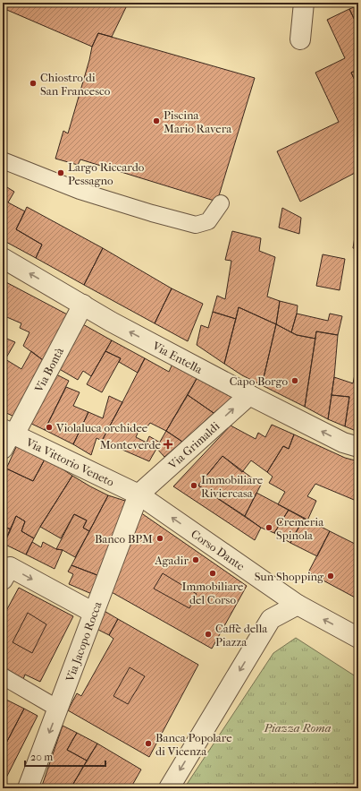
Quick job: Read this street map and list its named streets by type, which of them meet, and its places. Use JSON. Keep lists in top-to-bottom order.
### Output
{
  "streets": {
    "street": [
      "Via Entella",
      "Via Bontà",
      "Via Grimaldi",
      "Via Vittorio Veneto",
      "Corso Dante",
      "Via Jacopo Rocca"
    ]
  },
  "crossings": [
    ["Via Entella", "Via Bontà"],
    ["Via Entella", "Via Grimaldi"],
    ["Via Bontà", "Via Vittorio Veneto"],
    ["Via Grimaldi", "Via Vittorio Veneto"],
    ["Via Grimaldi", "Corso Dante"],
    ["Via Grimaldi", "Via Jacopo Rocca"],
    ["Via Vittorio Veneto", "Corso Dante"],
    ["Via Vittorio Veneto", "Via Jacopo Rocca"],
    ["Corso Dante", "Via Jacopo Rocca"]
  ],
  "one_way": ["Via Entella", "Via Grimaldi", "Corso Dante"],
  "parks": ["Piazza Roma"],
  "places": {
    "other": [
      "Chiostro di San Francesco",
      "Piscina Mario Ravera",
      "Largo Riccardo Pessagno",
      "Capo Borgo",
      "Violaluca orchidee",
      "Immobiliare Riviercasa",
      "Cremeria Spinola",
      "Banco BPM",
      "Agadir",
      "Immobiliare del Corso",
      "Sun Shopping",
      "Caffè della Piazza",
      "Banca Popolare di Vicenza"
    ],
    "health": ["Monteverde"]
  },
  "scale_bar": "20 m"
}
